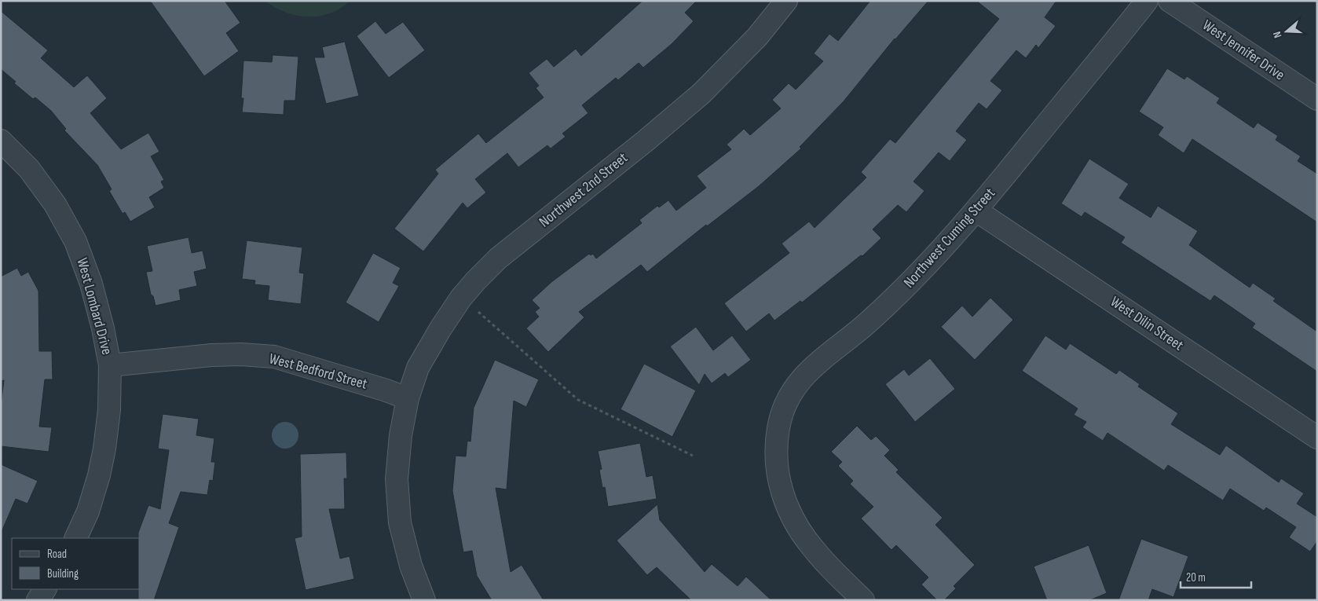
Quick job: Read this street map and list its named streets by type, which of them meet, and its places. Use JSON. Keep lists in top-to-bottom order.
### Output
{
  "streets": {
    "street": [
      "West Jennifer Drive",
      "Northwest 2nd Street",
      "Northwest Cuming Street",
      "West Lombard Drive",
      "West Dilin Street",
      "West Bedford Street"
    ]
  },
  "crossings": [
    ["Northwest 2nd Street", "West Bedford Street"],
    ["Northwest Cuming Street", "West Dilin Street"],
    ["West Lombard Drive", "West Bedford Street"]
  ],
  "legend": ["Road", "Building"],
  "scale_bar": "20 m",
  "north": "left"
}
